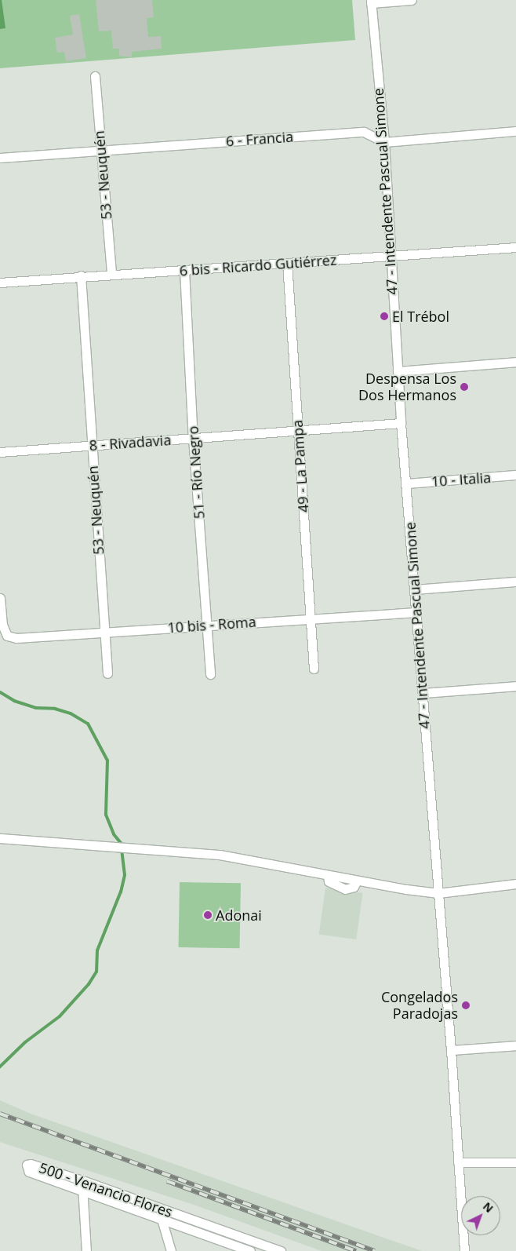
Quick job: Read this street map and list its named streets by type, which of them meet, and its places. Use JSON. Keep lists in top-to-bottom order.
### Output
{
  "streets": {
    "street": [
      "6 - Francia",
      "53 - Neuquén",
      "47 - Intendente Pascual Simone",
      "6 bis - Ricardo Gutiérrez",
      "8 - Rivadavia",
      "49 - La Pampa",
      "51 - Río Negro",
      "10 - Italia",
      "10 bis - Roma",
      "500 - Venancio Flores"
    ]
  },
  "crossings": [
    ["6 - Francia", "53 - Neuquén"],
    ["6 - Francia", "47 - Intendente Pascual Simone"],
    ["53 - Neuquén", "6 bis - Ricardo Gutiérrez"],
    ["53 - Neuquén", "8 - Rivadavia"],
    ["53 - Neuquén", "10 bis - Roma"],
    ["47 - Intendente Pascual Simone", "6 bis - Ricardo Gutiérrez"],
    ["47 - Intendente Pascual Simone", "8 - Rivadavia"],
    ["47 - Intendente Pascual Simone", "10 - Italia"],
    ["47 - Intendente Pascual Simone", "10 bis - Roma"],
    ["6 bis - Ricardo Gutiérrez", "49 - La Pampa"],
    ["6 bis - Ricardo Gutiérrez", "51 - Río Negro"],
    ["8 - Rivadavia", "49 - La Pampa"],
    ["8 - Rivadavia", "51 - Río Negro"],
    ["49 - La Pampa", "10 bis - Roma"],
    ["51 - Río Negro", "10 bis - Roma"]
  ],
  "places": [
    "El Trébol",
    "Despensa Los Dos Hermanos",
    "Adonai",
    "Congelados Paradojas"
  ],
  "north": "top right"
}
